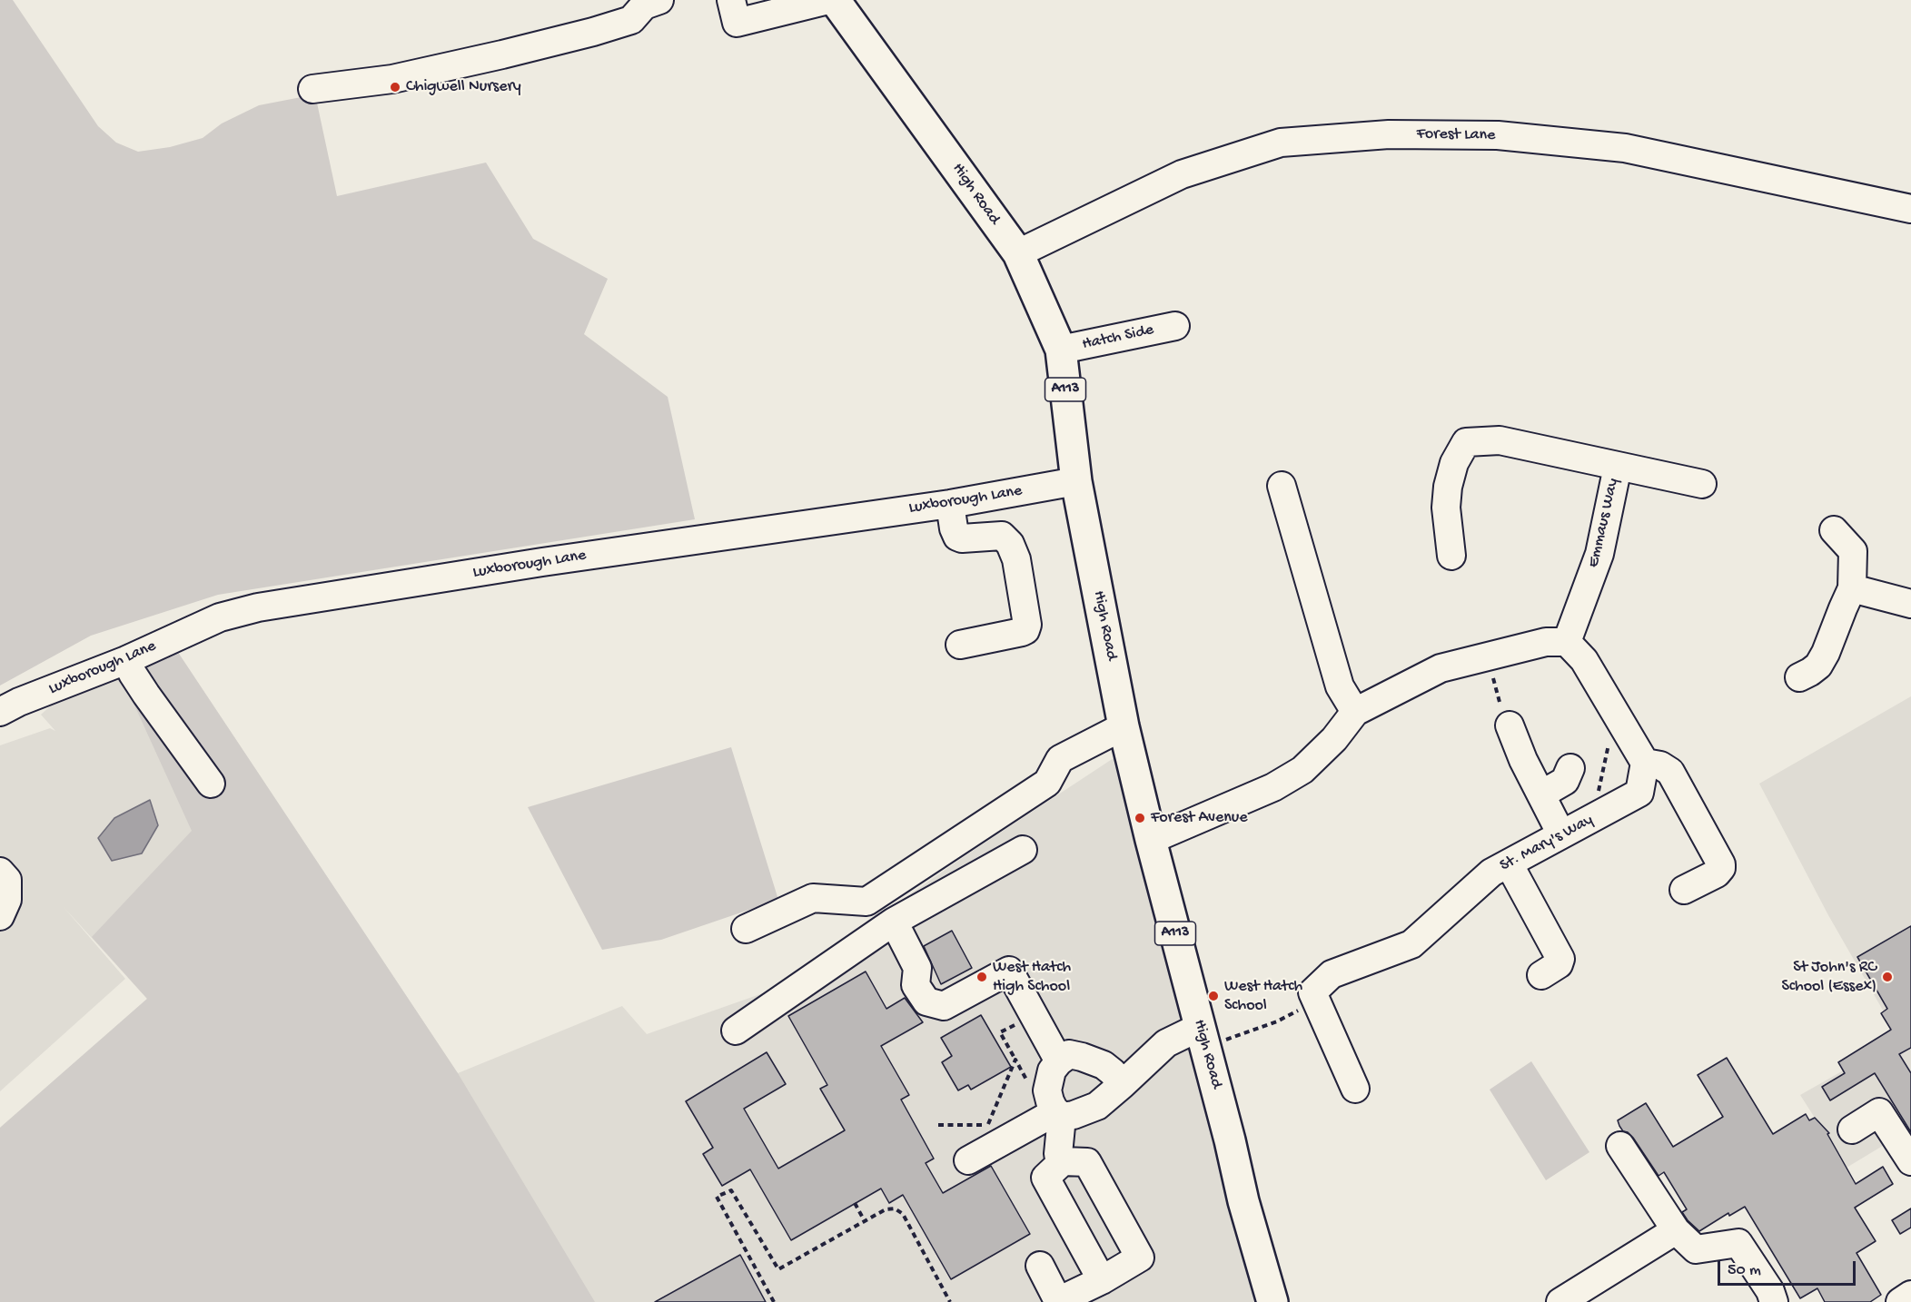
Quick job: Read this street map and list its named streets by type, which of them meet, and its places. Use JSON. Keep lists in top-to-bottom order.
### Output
{
  "streets": {
    "main road": ["High Road", "A113"],
    "street": [
      "Forest Lane",
      "Hatch Side",
      "Luxborough Lane",
      "Emmaus Way",
      "St. Mary's Way"
    ]
  },
  "crossings": [
    ["Forest Lane", "High Road"],
    ["High Road", "Hatch Side"],
    ["High Road", "Luxborough Lane"]
  ],
  "places": [
    "Chigwell Nursery",
    "Forest Avenue",
    "West Hatch High School",
    "St John's RC School (Essex)",
    "West Hatch School"
  ],
  "scale_bar": "50 m"
}
